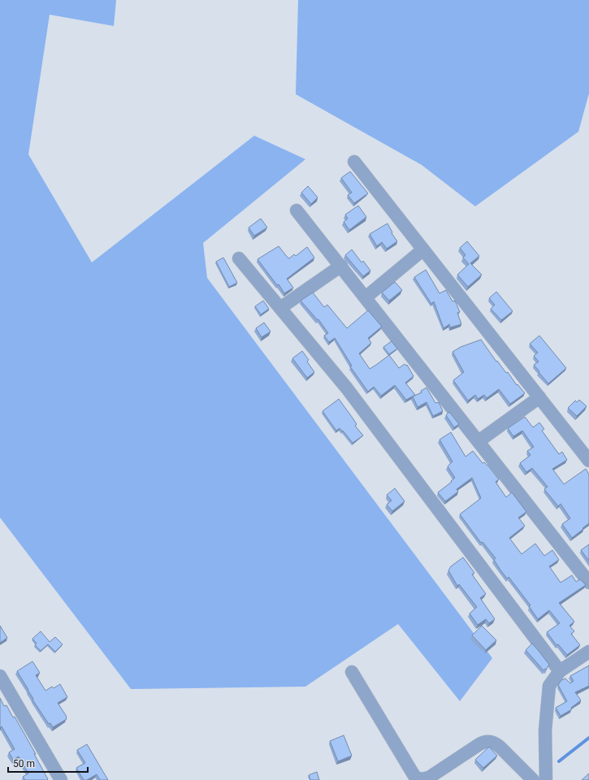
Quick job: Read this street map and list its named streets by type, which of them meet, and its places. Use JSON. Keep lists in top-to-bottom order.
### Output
{
  "scale_bar": "50 m"
}
